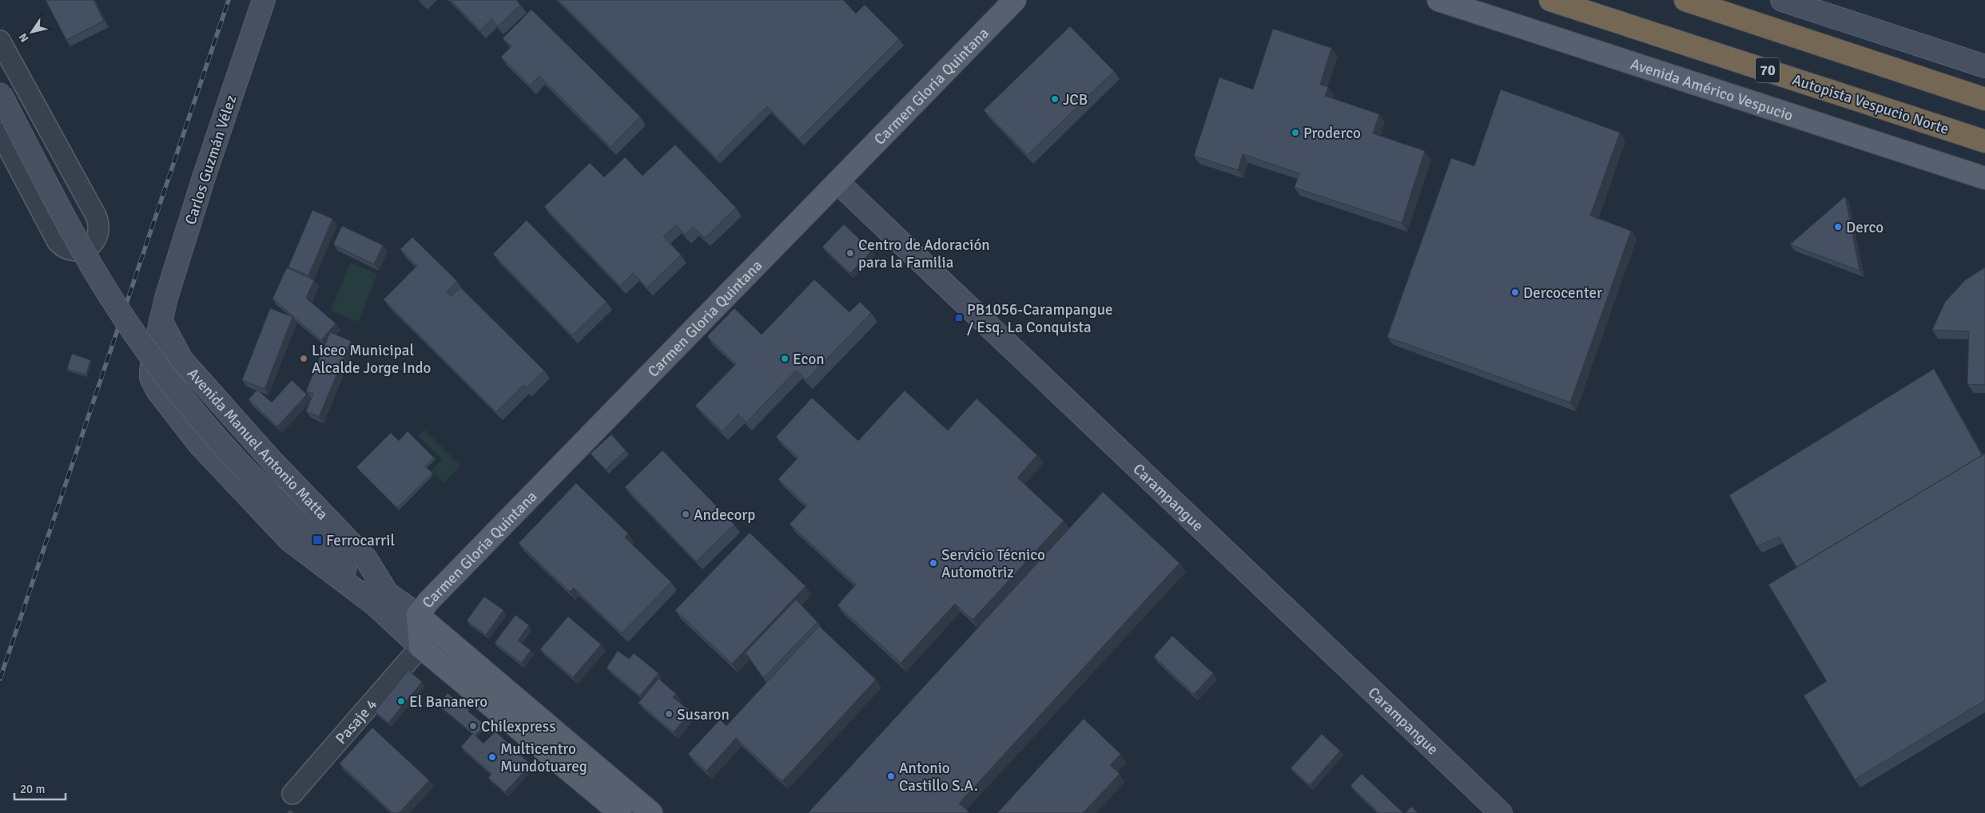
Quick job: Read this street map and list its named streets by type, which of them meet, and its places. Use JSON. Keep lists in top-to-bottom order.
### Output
{
  "streets": {
    "highway": ["70", "Autopista Vespucio Norte"],
    "main road": ["Carmen Gloria Quintana", "Avenida Américo Vespucio", "Avenida Manuel Antonio Matta"],
    "street": ["Carlos Guzmán Vélez", "Carampangue", "Pasaje 4"]
  },
  "crossings": [
    ["Carmen Gloria Quintana", "Avenida Manuel Antonio Matta"],
    ["Carmen Gloria Quintana", "Carampangue"],
    ["Carmen Gloria Quintana", "Pasaje 4"],
    ["Carlos Guzmán Vélez", "Avenida Manuel Antonio Matta"],
    ["Avenida Manuel Antonio Matta", "Pasaje 4"]
  ],
  "places": {
    "other": [
      "JCB",
      "Proderco",
      "Derco",
      "Centro de Adoración para la Familia",
      "Dercocenter",
      "Liceo Municipal Alcalde Jorge Indo",
      "Econ",
      "Andecorp",
      "Servicio Técnico Automotriz",
      "El Bananero",
      "Susaron",
      "Chilexpress",
      "Multicentro Mundotuareg",
      "Antonio Castillo S.A."
    ],
    "transit": ["PB1056-Carampangue / Esq. La Conquista", "Ferrocarril"]
  },
  "scale_bar": "20 m",
  "north": "bottom left"
}
